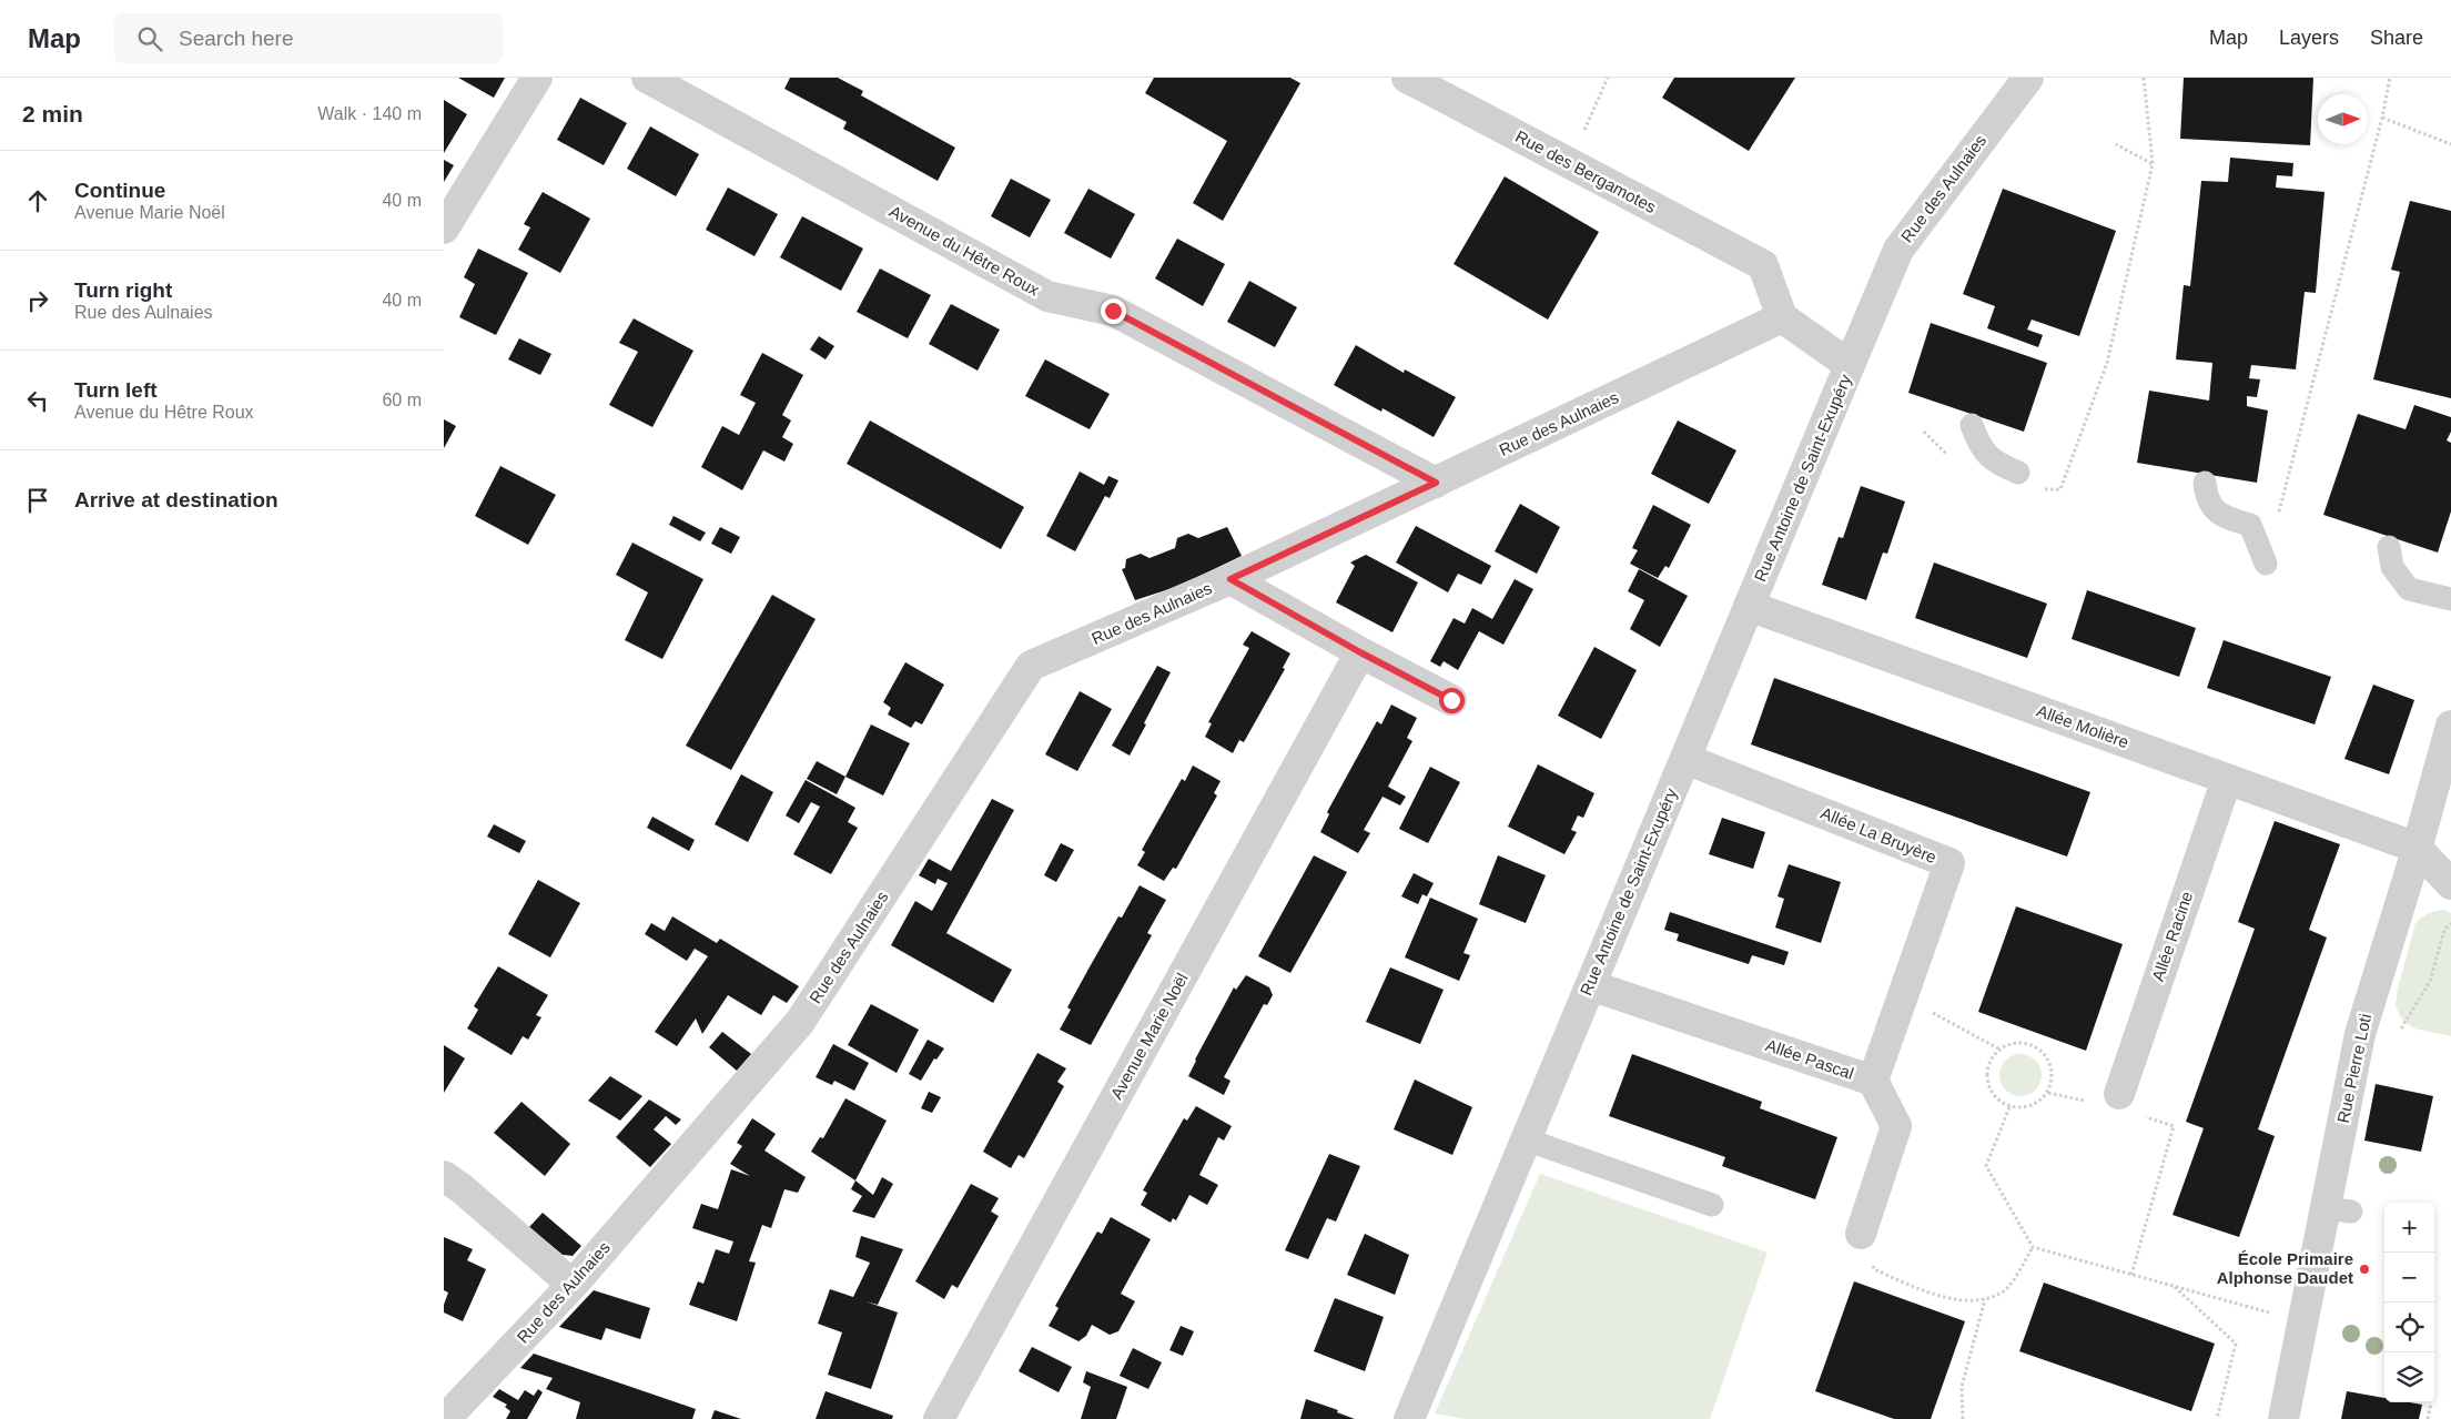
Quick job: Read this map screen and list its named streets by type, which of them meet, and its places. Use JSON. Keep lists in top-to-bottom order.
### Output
{
  "streets": {
    "street": [
      "Rue des Bergamotes",
      "Rue des Aulnaies",
      "Avenue du Hêtre Roux",
      "Rue Antoine de Saint-Exupéry",
      "Allée Molière",
      "Allée La Bruyère",
      "Allée Racine",
      "Avenue Marie Noël",
      "Allée Pascal",
      "Rue Pierre Loti"
    ]
  },
  "crossings": [
    ["Rue des Bergamotes", "Rue des Aulnaies"],
    ["Rue des Aulnaies", "Avenue du Hêtre Roux"],
    ["Rue des Aulnaies", "Rue Antoine de Saint-Exupéry"],
    ["Rue Antoine de Saint-Exupéry", "Allée Molière"],
    ["Rue Antoine de Saint-Exupéry", "Allée La Bruyère"],
    ["Rue Antoine de Saint-Exupéry", "Allée Pascal"],
    ["Allée Molière", "Allée Racine"],
    ["Allée Molière", "Rue Pierre Loti"],
    ["Allée La Bruyère", "Allée Pascal"]
  ],
  "places": ["École Primaire Alphonse Daudet"],
  "north": "right",
  "page": {
    "header": "Map",
    "search": "Search here",
    "nav": ["Map", "Layers", "Share"],
    "heading": ["2 min", "Walk · 140 m"],
    "list": [
      ["Continue", "Avenue Marie Noël", "40 m"],
      ["Turn right", "Rue des Aulnaies", "40 m"],
      ["Turn left", "Avenue du Hêtre Roux", "60 m"],
      "Arrive at destination"
    ],
    "map_buttons": ["+", "−"]
  }
}
